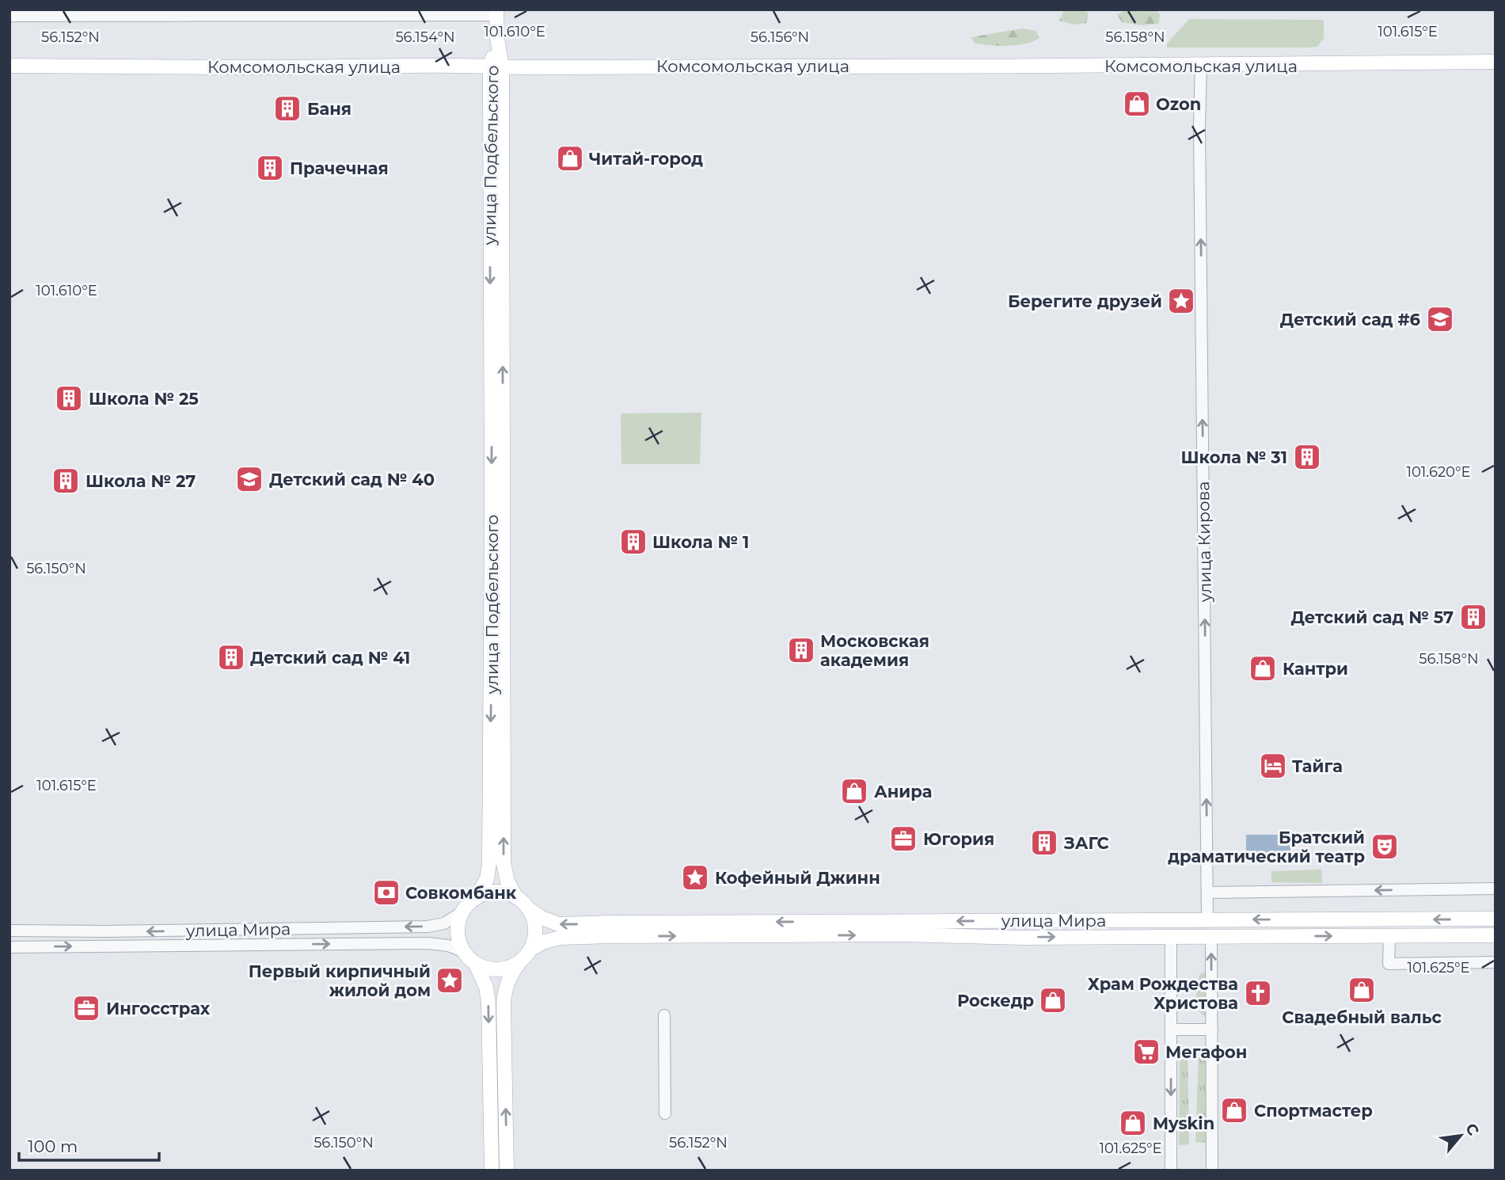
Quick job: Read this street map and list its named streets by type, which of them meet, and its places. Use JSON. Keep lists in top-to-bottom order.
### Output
{
  "streets": {
    "main road": ["Комсомольская улица", "улица Подбельского", "улица Мира"],
    "street": ["улица Кирова"]
  },
  "crossings": [
    ["Комсомольская улица", "улица Подбельского"],
    ["Комсомольская улица", "улица Кирова"],
    ["улица Подбельского", "улица Мира"],
    ["улица Кирова", "улица Мира"]
  ],
  "one_way": ["улица Кирова"],
  "places": {
    "shop": [
      "Ozon",
      "Читай-город",
      "Кантри",
      "Анира",
      "Свадебный вальс",
      "Роскедр",
      "Спортмастер",
      "Myskin"
    ],
    "building": [
      "Баня",
      "Прачечная",
      "Школа № 25",
      "Школа № 31",
      "Школа № 27",
      "Школа № 1",
      "Детский сад № 57",
      "Московская академия",
      "Детский сад № 41",
      "ЗАГС"
    ],
    "place": ["Берегите друзей", "Кофейный Джинн", "Первый кирпичный жилой дом"],
    "school or university": ["Детский сад #6", "Детский сад № 40"],
    "hotel": ["Тайга"],
    "office": ["Югория", "Ингосстрах"],
    "theatre": ["Братский драматический театр"],
    "bank": ["Совкомбанк"],
    "church": ["Храм Рождества Христова"],
    "supermarket": ["Мегафон"]
  },
  "scale_bar": "100 m",
  "north": "top right",
  "coordinates": [
    "101.610°E",
    "101.615°E",
    "56.152°N",
    "56.154°N",
    "56.156°N",
    "56.158°N",
    "101.620°E",
    "56.150°N",
    "101.625°E"
  ]
}
